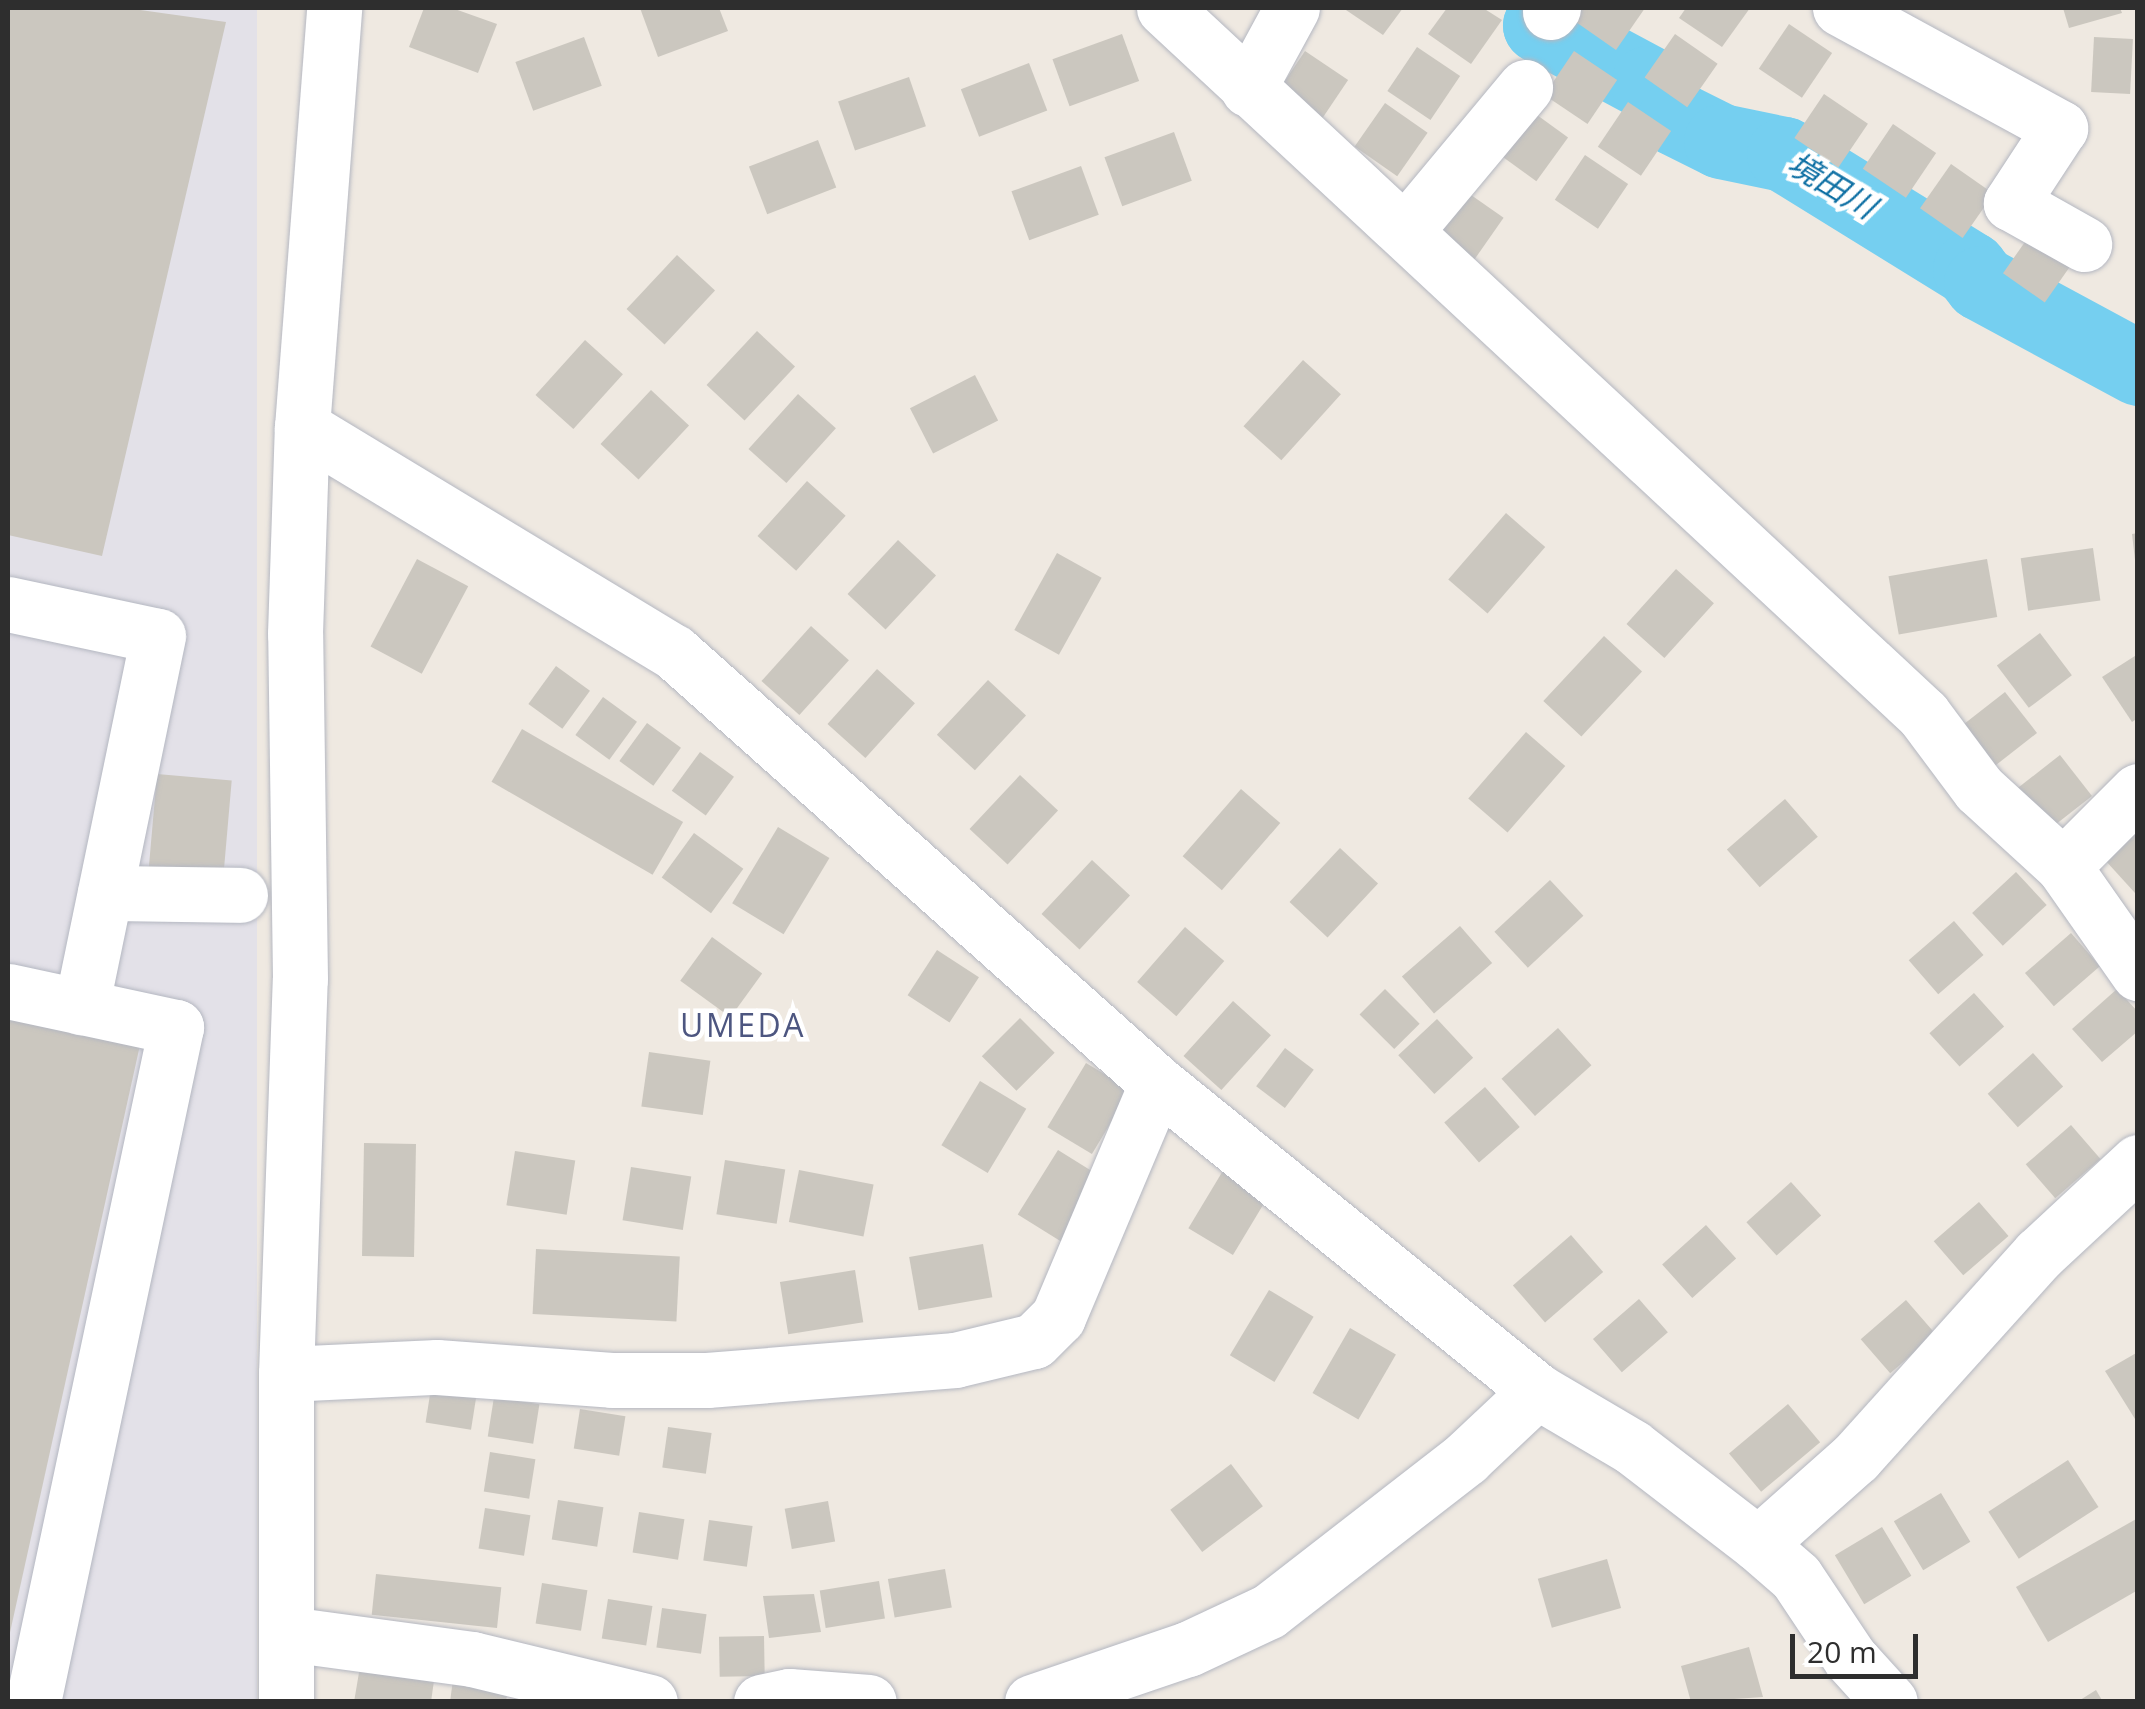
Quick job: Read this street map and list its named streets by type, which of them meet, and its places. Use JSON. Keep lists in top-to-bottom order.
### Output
{
  "districts": ["UMEDA"],
  "water": ["境田川"],
  "scale_bar": "20 m"
}
